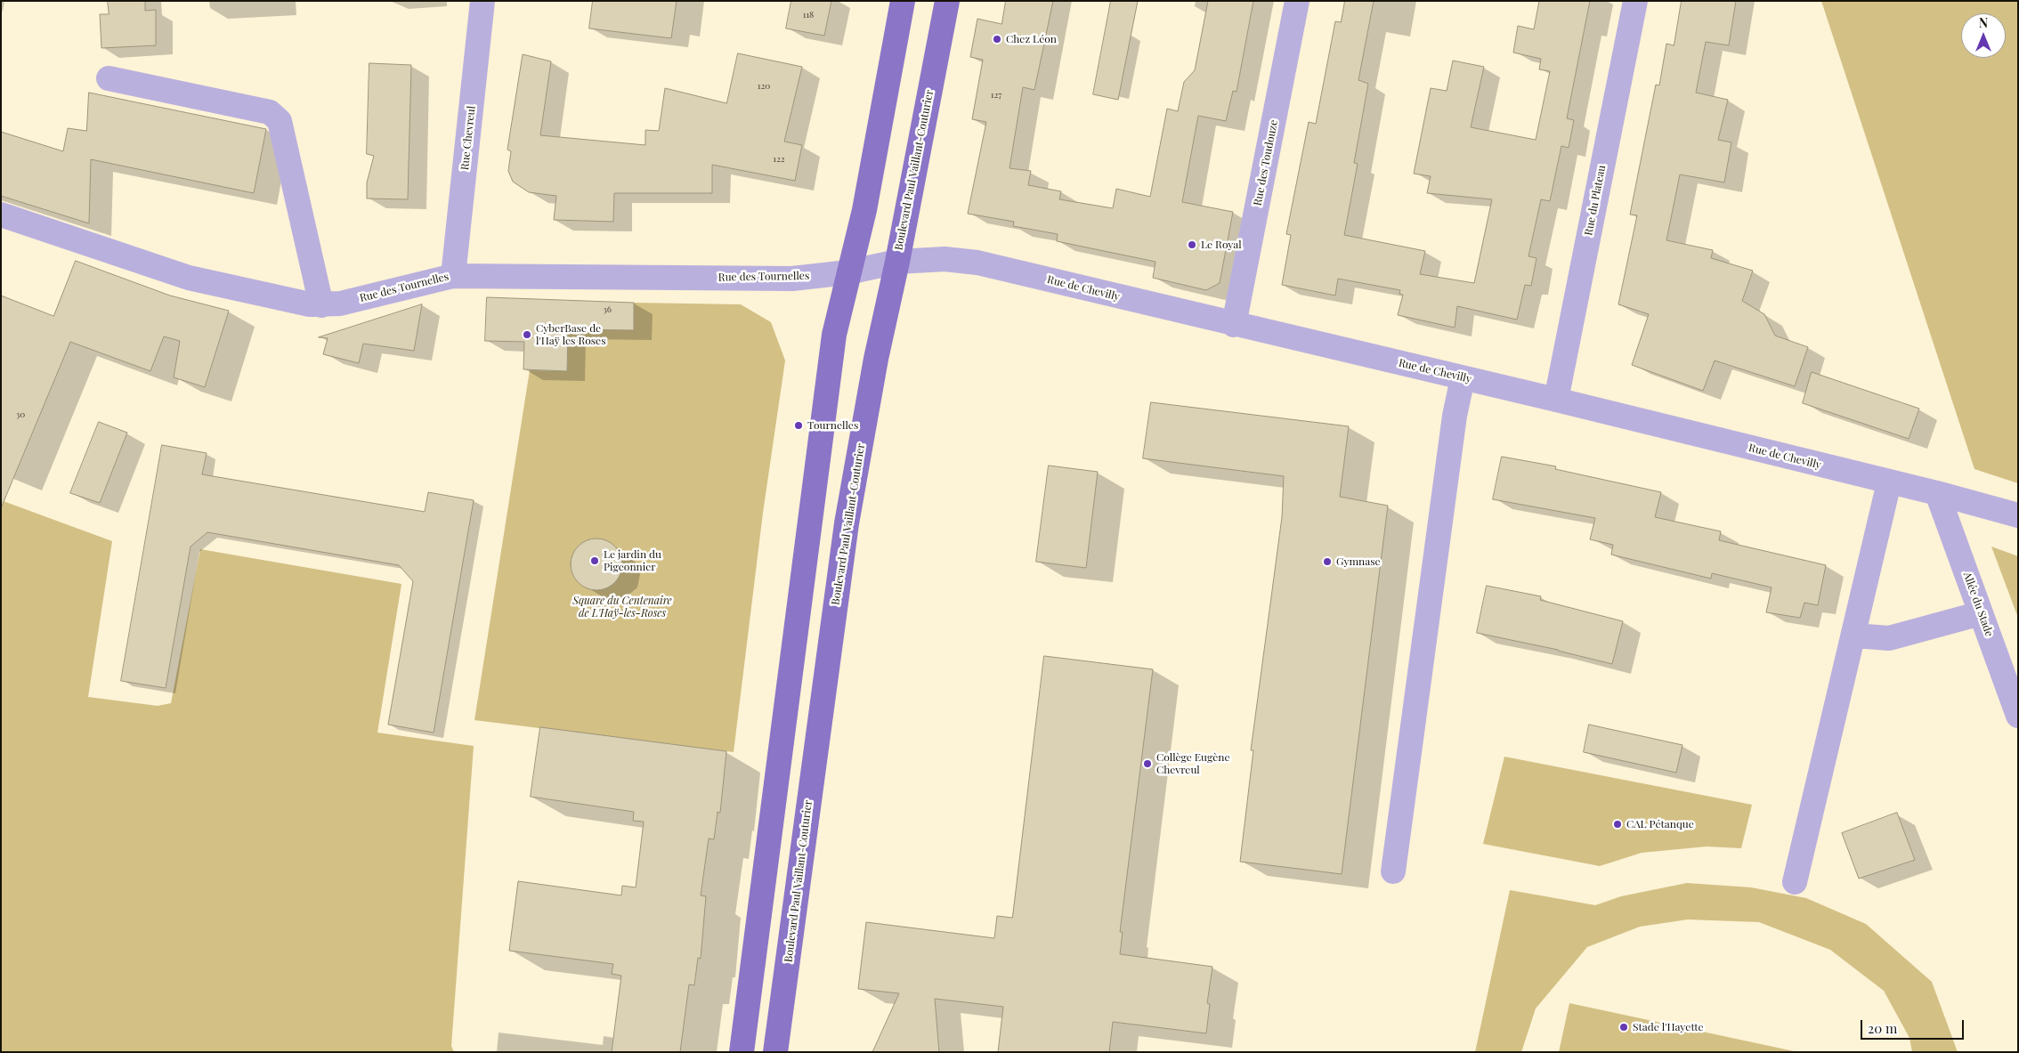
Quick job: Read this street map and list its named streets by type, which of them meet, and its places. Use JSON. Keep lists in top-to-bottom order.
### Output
{
  "streets": {
    "main road": ["Boulevard Paul Vaillant-Couturier"],
    "street": [
      "Rue Chevreul",
      "Rue des Toudouze",
      "Rue du Plateau",
      "Rue des Tournelles",
      "Rue de Chevilly",
      "Allée du Stade"
    ]
  },
  "crossings": [
    ["Rue Chevreul", "Rue des Tournelles"],
    ["Rue des Toudouze", "Rue de Chevilly"],
    ["Boulevard Paul Vaillant-Couturier", "Rue de Chevilly"],
    ["Rue du Plateau", "Rue de Chevilly"],
    ["Rue des Tournelles", "Rue de Chevilly"],
    ["Rue de Chevilly", "Allée du Stade"]
  ],
  "parks": ["Square du Centenaire de L'Haÿ-les-Roses"],
  "places": [
    "Chez Léon",
    "Le Royal",
    "CyberBase de l'Haÿ les Roses",
    "Tournelles",
    "Le jardin du Pigeonnier",
    "Gymnase",
    "Collège Eugène Chevreul",
    "CAL Pétanque",
    "Stade l'Hayette"
  ],
  "house_numbers": [
    "118",
    "120",
    "127",
    "122",
    "36",
    "30"
  ],
  "scale_bar": "20 m",
  "north": "top"
}
